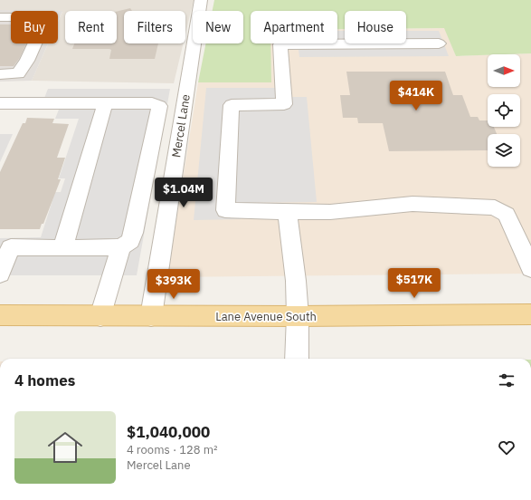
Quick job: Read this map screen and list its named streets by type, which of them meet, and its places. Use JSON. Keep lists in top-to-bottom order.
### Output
{
  "streets": {
    "main road": ["Lane Avenue South"],
    "street": ["Mercel Lane"]
  },
  "crossings": [
    ["Mercel Lane", "Lane Avenue South"]
  ],
  "north": "right",
  "page": {
    "chip": [
      "Buy",
      "Rent",
      "Filters",
      "New",
      "Apartment",
      "House"
    ],
    "price": [
      "$414K",
      "$1.04M",
      "$517K",
      "$393K"
    ],
    "heading": "4 homes",
    "list": [
      {
        "name": "$1,040,000",
        "note": "4 rooms · 128 m² · Mercel Lane"
      }
    ]
  }
}
